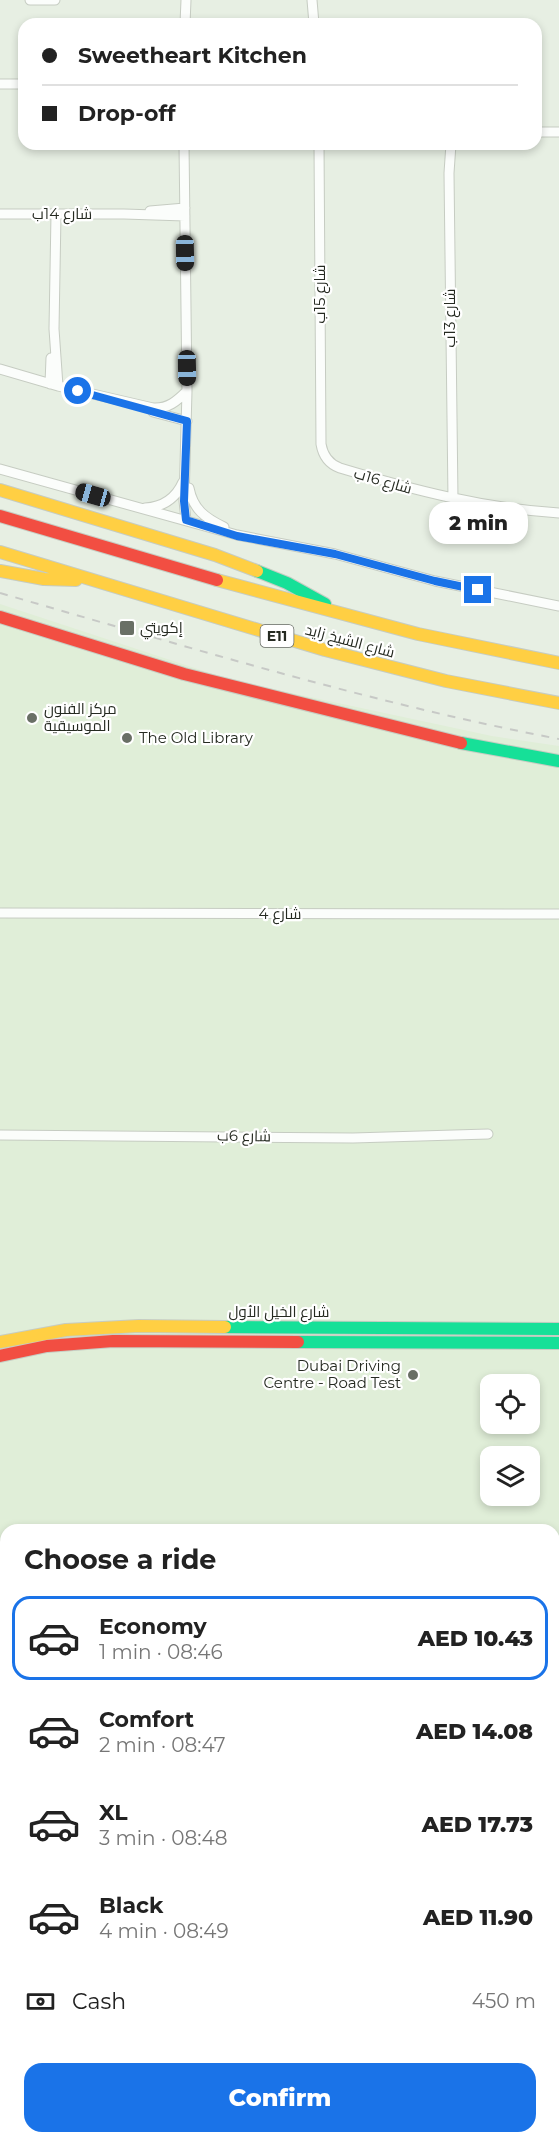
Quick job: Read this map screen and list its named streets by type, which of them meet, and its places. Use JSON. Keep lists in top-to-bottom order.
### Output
{
  "streets": {
    "main road": ["E11", "شارع الشيخ زايد", "شارع الخيل الأول"],
    "street": [
      "شارع 14ب",
      "شارع 15ب",
      "شارع 13ب",
      "شارع 16ب",
      "شارع 4",
      "شارع 6ب"
    ]
  },
  "crossings": [
    ["شارع 15ب", "شارع 16ب"],
    ["شارع 13ب", "شارع 16ب"]
  ],
  "places": {
    "transit": ["إكويتي"],
    "other": ["مركز الفنون الموسيقية", "The Old Library", "Dubai Driving Centre - Road Test"]
  },
  "page": {
    "banner": ["Sweetheart Kitchen", "Drop-off"],
    "bubble": "2 min",
    "heading": "Choose a ride",
    "list": [
      {
        "name": "Economy",
        "note": "1 min · 08:46",
        "value": "AED 10.43"
      },
      {
        "name": "Comfort",
        "note": "2 min · 08:47",
        "value": "AED 14.08"
      },
      {
        "name": "XL",
        "note": "3 min · 08:48",
        "value": "AED 17.73"
      },
      {
        "name": "Black",
        "note": "4 min · 08:49",
        "value": "AED 11.90"
      }
    ],
    "pay": ["Cash", "450 m"],
    "buttons": "Confirm"
  }
}
